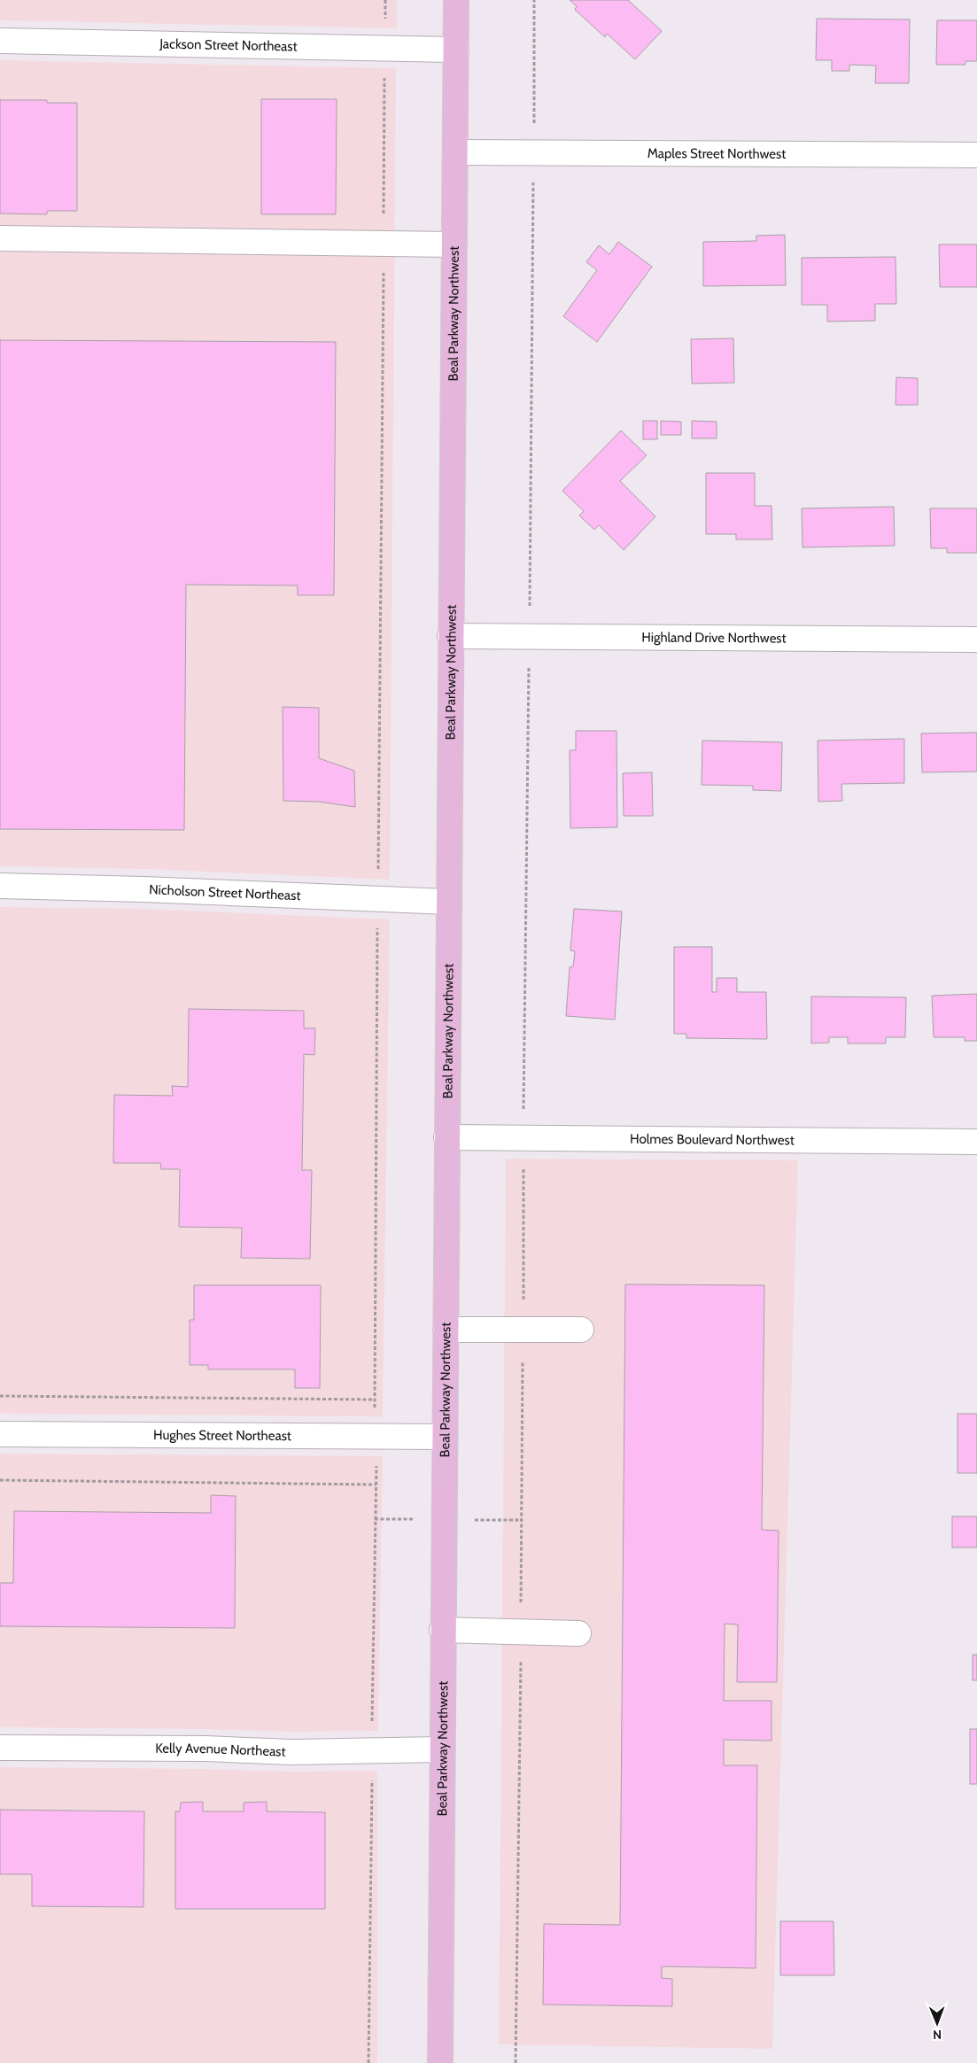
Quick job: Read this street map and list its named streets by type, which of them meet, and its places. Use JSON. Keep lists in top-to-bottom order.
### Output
{
  "streets": {
    "main road": ["Beal Parkway Northwest"],
    "street": [
      "Jackson Street Northeast",
      "Maples Street Northwest",
      "Highland Drive Northwest",
      "Nicholson Street Northeast",
      "Holmes Boulevard Northwest",
      "Hughes Street Northeast",
      "Kelly Avenue Northeast"
    ]
  },
  "crossings": [
    ["Jackson Street Northeast", "Beal Parkway Northwest"],
    ["Maples Street Northwest", "Beal Parkway Northwest"],
    ["Beal Parkway Northwest", "Highland Drive Northwest"],
    ["Beal Parkway Northwest", "Nicholson Street Northeast"],
    ["Beal Parkway Northwest", "Holmes Boulevard Northwest"],
    ["Beal Parkway Northwest", "Hughes Street Northeast"],
    ["Beal Parkway Northwest", "Kelly Avenue Northeast"]
  ],
  "north": "bottom"
}
